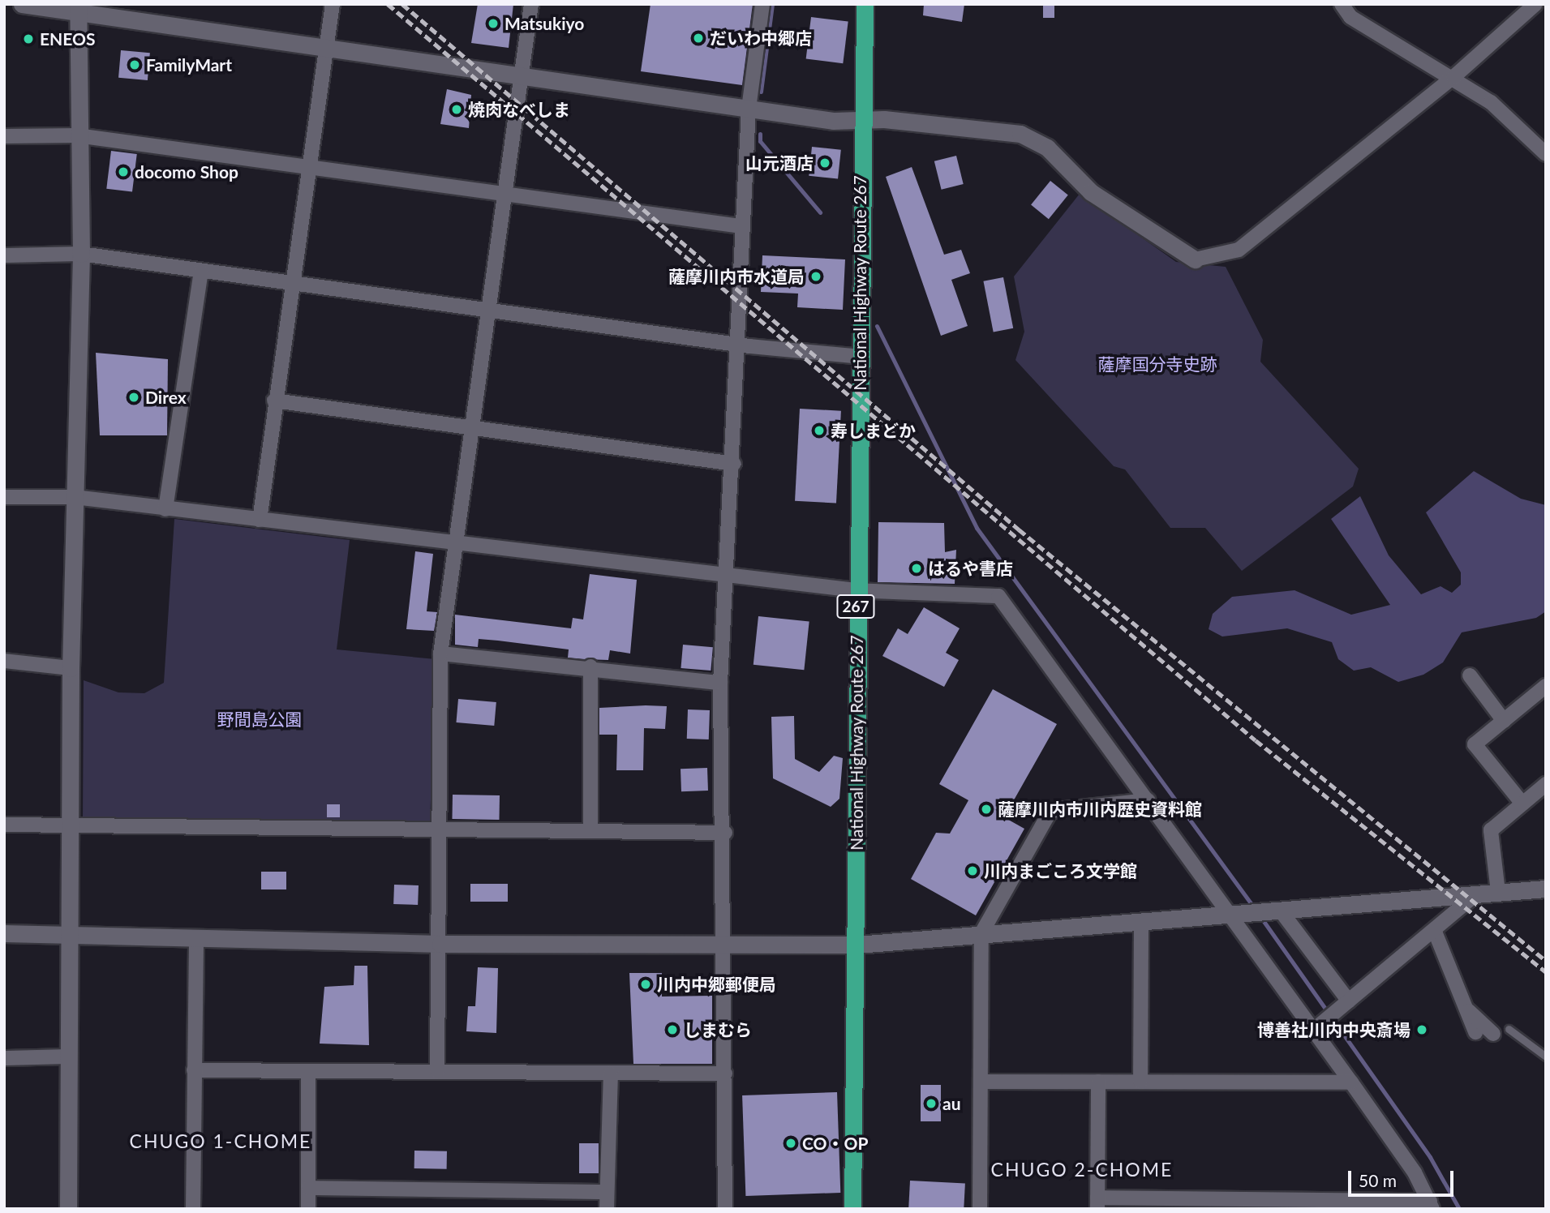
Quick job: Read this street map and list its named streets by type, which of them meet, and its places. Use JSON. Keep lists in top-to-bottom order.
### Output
{
  "streets": {
    "highway": ["National Highway Route 267", "267"]
  },
  "districts": ["CHUGO 1-CHOME", "CHUGO 2-CHOME"],
  "parks": ["薩摩国分寺史跡", "野間島公園"],
  "places": [
    "Matsukiyo",
    "だいわ中郷店",
    "ENEOS",
    "FamilyMart",
    "焼肉なべしま",
    "山元酒店",
    "docomo Shop",
    "薩摩川内市水道局",
    "Direx",
    "寿しまどか",
    "はるや書店",
    "薩摩川内市川内歴史資料館",
    "川内まごころ文学館",
    "川内中郷郵便局",
    "しまむら",
    "博善社川内中央斎場",
    "au",
    "CO・OP"
  ],
  "scale_bar": "50 m"
}
